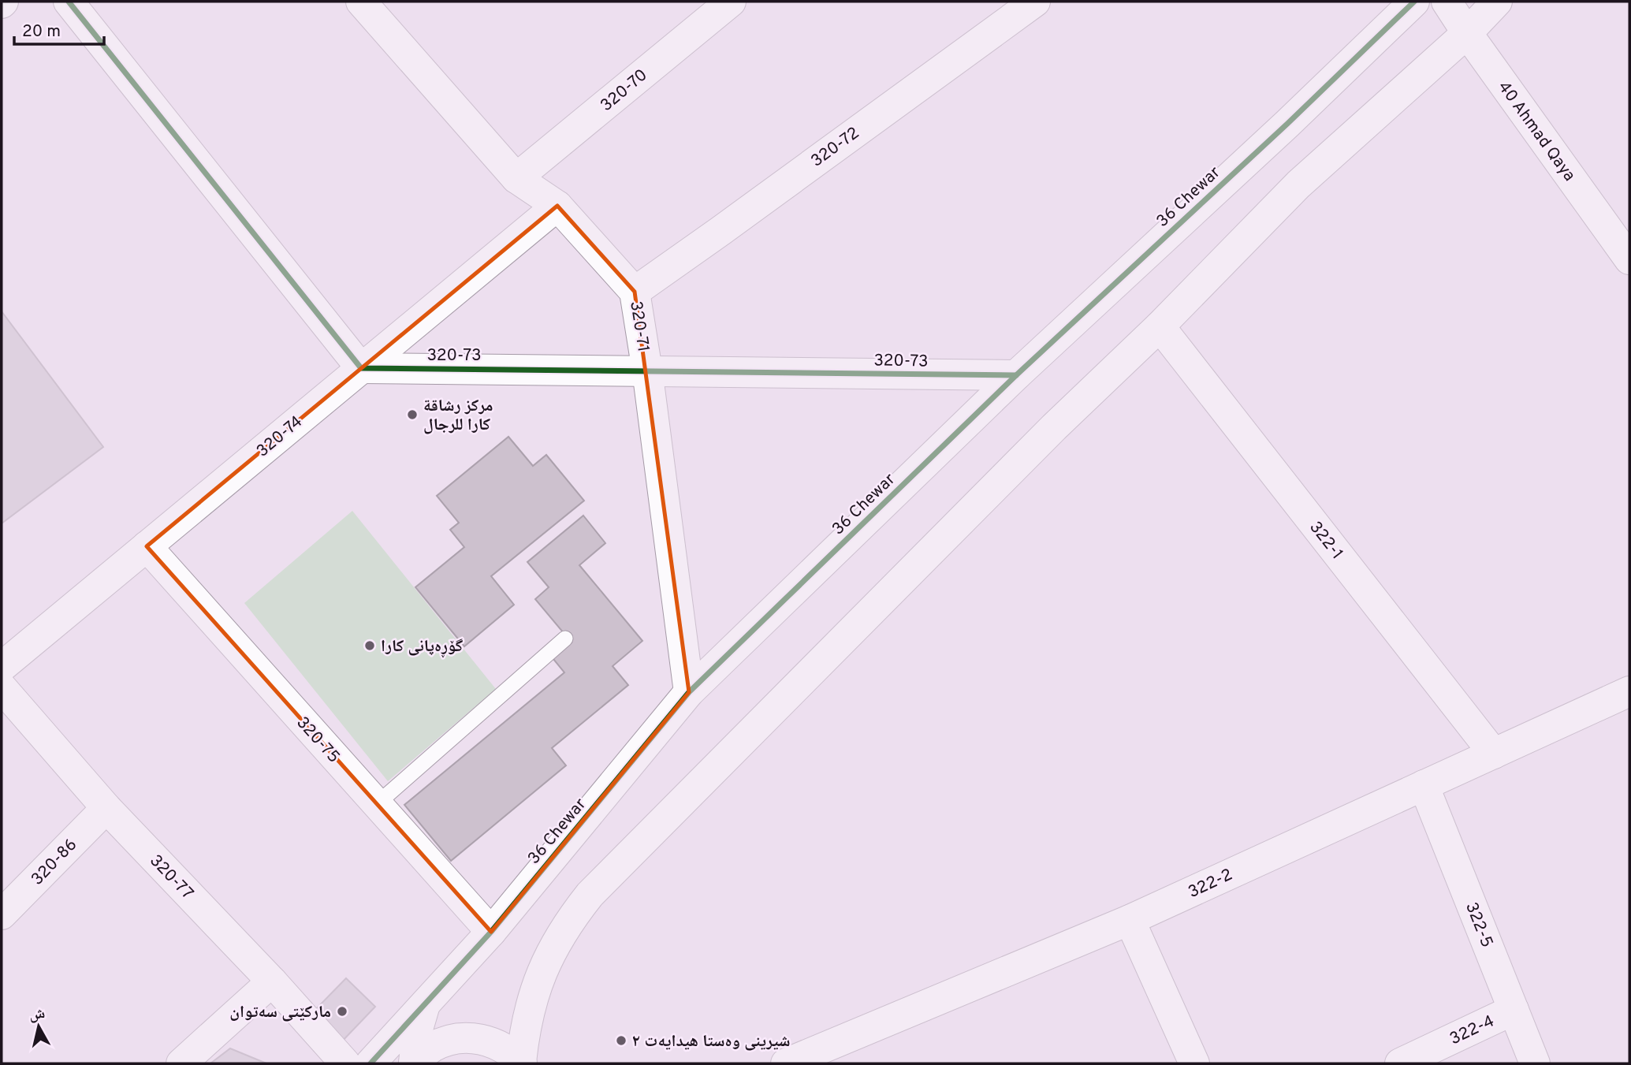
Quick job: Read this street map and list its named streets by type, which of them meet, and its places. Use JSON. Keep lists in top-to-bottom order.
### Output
{
  "streets": {
    "street": [
      "320-70",
      "40 Ahmad Qaya",
      "320-72",
      "36 Chewar",
      "320-71",
      "320-73",
      "320-74",
      "322-1",
      "320-75",
      "320-86",
      "320-77",
      "322-2",
      "322-5",
      "322-4"
    ]
  },
  "crossings": [
    ["320-70", "320-71"],
    ["320-72", "320-71"],
    ["36 Chewar", "320-71"],
    ["36 Chewar", "320-73"],
    ["36 Chewar", "320-75"],
    ["320-71", "320-73"],
    ["320-71", "320-74"],
    ["320-73", "320-74"],
    ["320-74", "320-75"],
    ["322-1", "322-2"],
    ["320-86", "320-77"],
    ["322-2", "322-5"],
    ["322-5", "322-4"]
  ],
  "places": [
    "مركز رشاقة كارا للرجال",
    "گۆڕەپانی کارا",
    "مارکێتی سەتوان",
    "شیرینی وەستا هیدایەت ٢"
  ],
  "scale_bar": "20 m",
  "north": "top"
}
